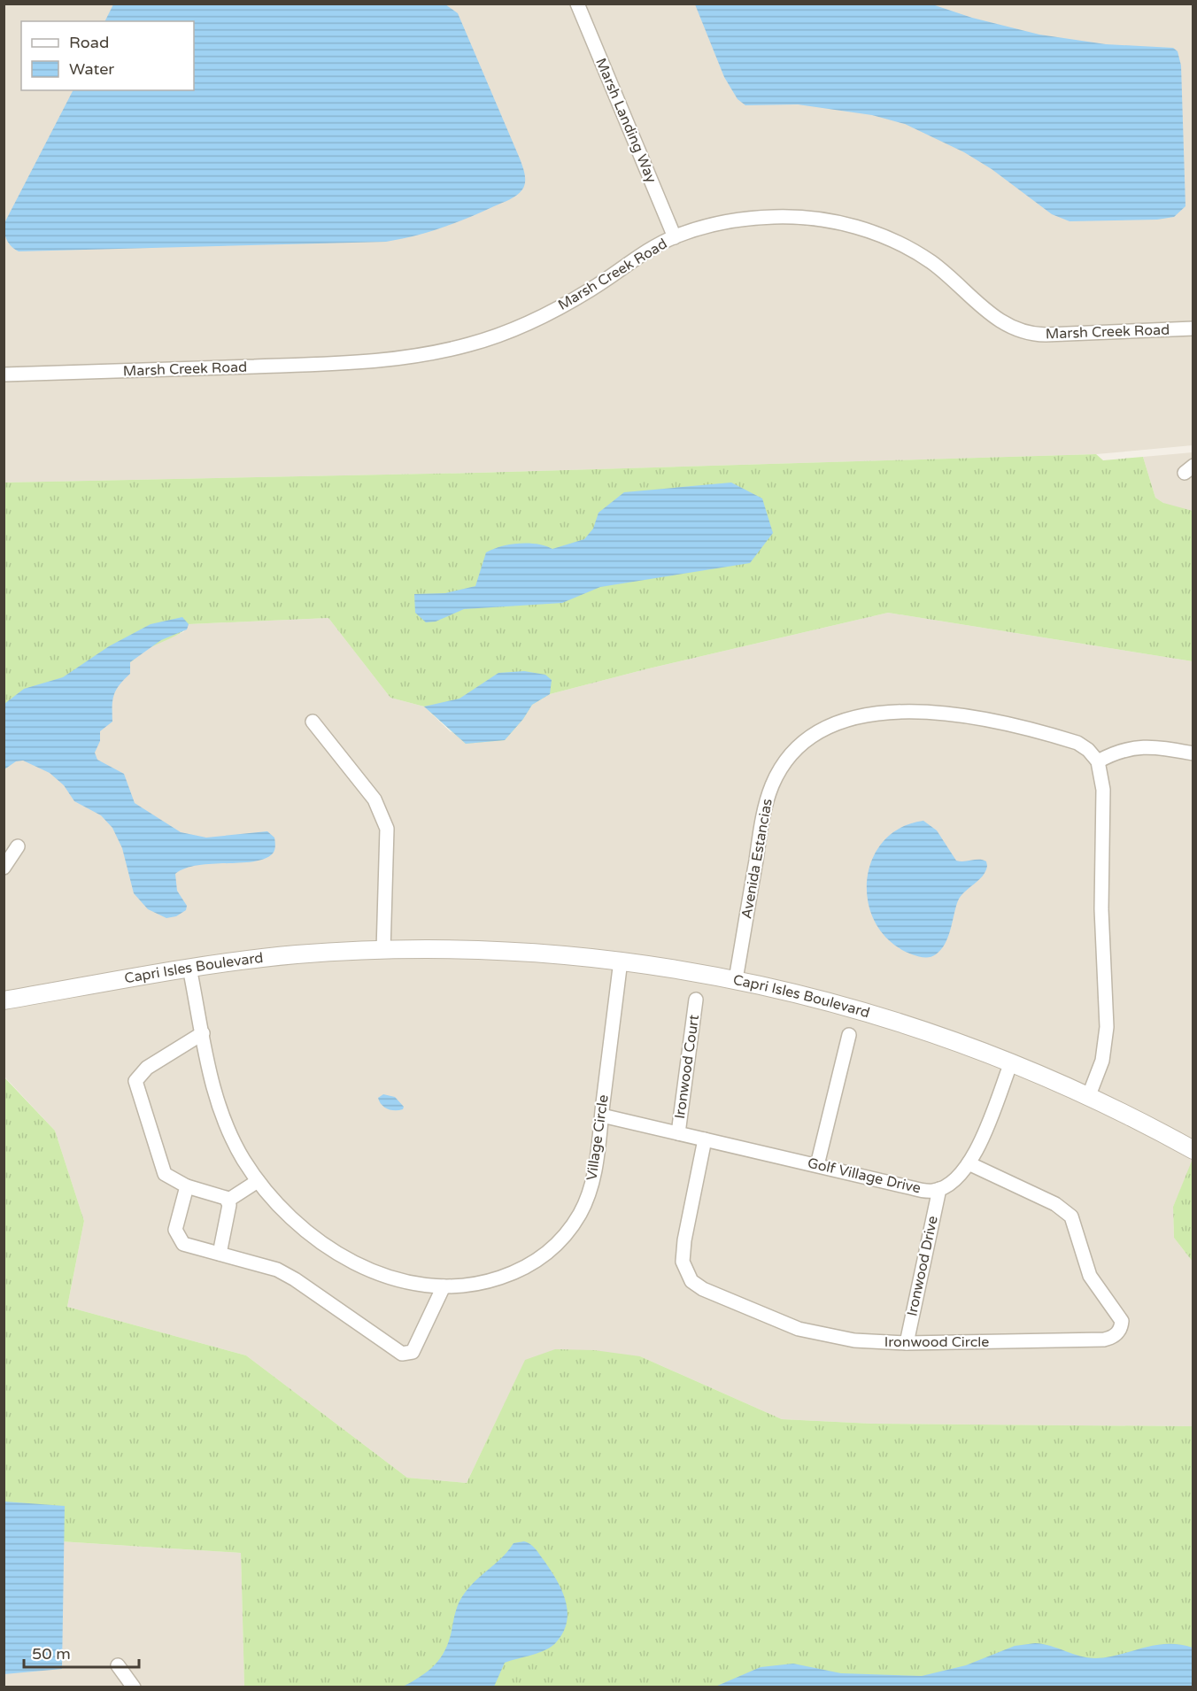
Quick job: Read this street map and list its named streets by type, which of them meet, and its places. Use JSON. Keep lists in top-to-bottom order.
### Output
{
  "streets": {
    "street": [
      "Marsh Landing Way",
      "Marsh Creek Road",
      "Avenida Estancias",
      "Capri Isles Boulevard",
      "Ironwood Court",
      "Village Circle",
      "Golf Village Drive",
      "Ironwood Drive",
      "Ironwood Circle"
    ]
  },
  "crossings": [
    ["Marsh Landing Way", "Marsh Creek Road"],
    ["Avenida Estancias", "Capri Isles Boulevard"],
    ["Capri Isles Boulevard", "Village Circle"],
    ["Capri Isles Boulevard", "Golf Village Drive"],
    ["Golf Village Drive", "Ironwood Drive"],
    ["Golf Village Drive", "Ironwood Circle"],
    ["Ironwood Drive", "Ironwood Circle"]
  ],
  "legend": ["Road", "Water"],
  "scale_bar": "50 m"
}
